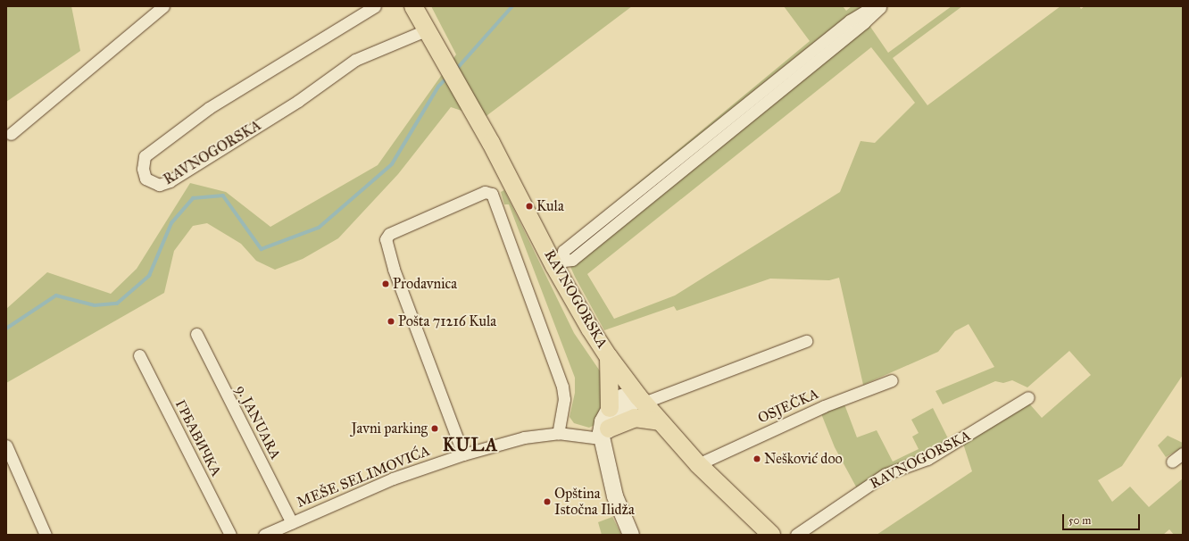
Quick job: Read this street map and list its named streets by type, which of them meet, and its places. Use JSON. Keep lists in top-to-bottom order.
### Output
{
  "streets": {
    "main road": ["RAVNOGORSKA"],
    "street": [
      "OSJEČKA",
      "9. JANUARA",
      "ГРБАВИЧКА",
      "MEŠE SELIMOVIĆA"
    ]
  },
  "crossings": [
    ["RAVNOGORSKA", "OSJEČKA"],
    ["9. JANUARA", "MEŠE SELIMOVIĆA"]
  ],
  "districts": ["KULA"],
  "places": [
    "Kula",
    "Prodavnica",
    "Pošta 71216 Kula",
    "Javni parking",
    "Nešković doo",
    "Opština Istočna Ilidža"
  ],
  "scale_bar": "50 m"
}
